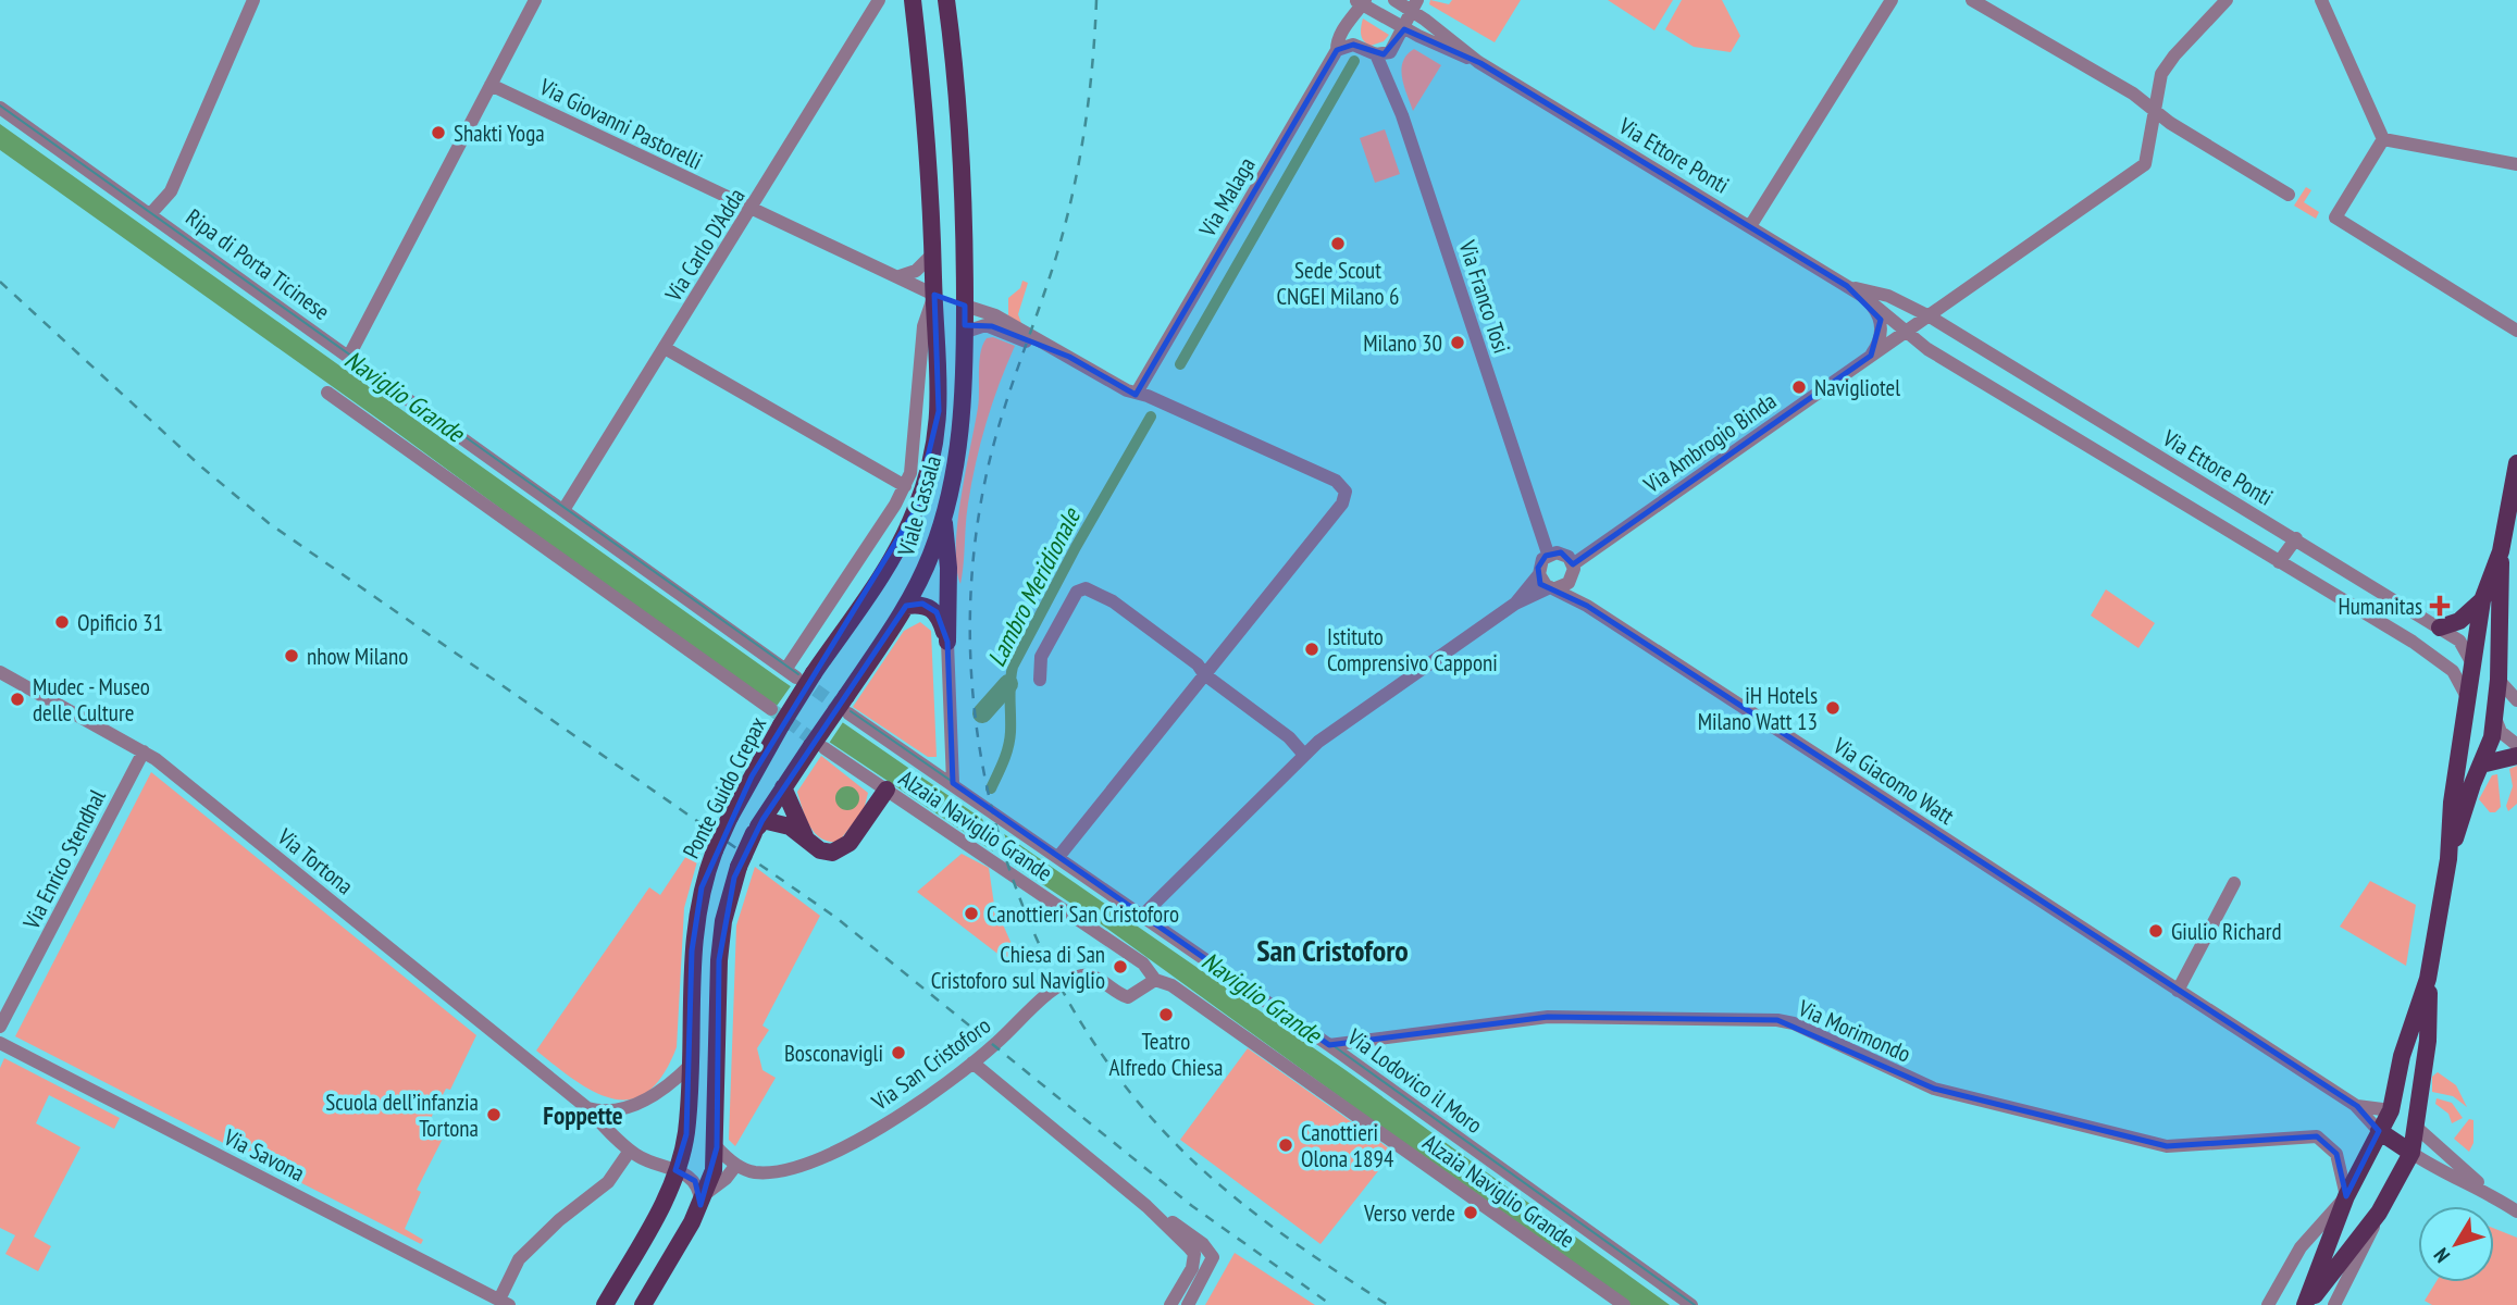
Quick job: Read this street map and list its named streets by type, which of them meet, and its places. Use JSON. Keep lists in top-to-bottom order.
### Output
{
  "streets": {
    "main road": ["Viale Cassala", "Ponte Guido Crepax"],
    "street": [
      "Via Giovanni Pastorelli",
      "Via Ettore Ponti",
      "Via Malaga",
      "Via Carlo D'Adda",
      "Ripa di Porta Ticinese",
      "Via Franco Tosi",
      "Via Ambrogio Binda",
      "Via Giacomo Watt",
      "Alzaia Naviglio Grande",
      "Via Enrico Stendhal",
      "Via Tortona",
      "Via Morimondo",
      "Via San Cristoforo",
      "Via Lodovico il Moro",
      "Via Savona"
    ]
  },
  "crossings": [
    ["Via Giovanni Pastorelli", "Via Carlo D'Adda"],
    ["Via Giovanni Pastorelli", "Viale Cassala"],
    ["Via Ettore Ponti", "Via Malaga"],
    ["Via Ettore Ponti", "Via Ambrogio Binda"],
    ["Via Carlo D'Adda", "Ripa di Porta Ticinese"],
    ["Ripa di Porta Ticinese", "Viale Cassala"],
    ["Ripa di Porta Ticinese", "Ponte Guido Crepax"],
    ["Via Franco Tosi", "Via Ambrogio Binda"],
    ["Via Franco Tosi", "Via Giacomo Watt"],
    ["Via Ambrogio Binda", "Via Giacomo Watt"],
    ["Viale Cassala", "Ponte Guido Crepax"],
    ["Viale Cassala", "Via Lodovico il Moro"],
    ["Ponte Guido Crepax", "Via Tortona"],
    ["Ponte Guido Crepax", "Via San Cristoforo"],
    ["Ponte Guido Crepax", "Via Lodovico il Moro"],
    ["Alzaia Naviglio Grande", "Via San Cristoforo"],
    ["Via Enrico Stendhal", "Via Tortona"],
    ["Via Morimondo", "Via Lodovico il Moro"]
  ],
  "districts": ["San Cristoforo", "Foppette"],
  "water": ["Naviglio Grande", "Lambro Meridionale"],
  "places": {
    "other": [
      "Shakti Yoga",
      "Sede Scout CNGEI Milano 6",
      "Milano 30",
      "Navigliotel",
      "Opificio 31",
      "Istituto Comprensivo Capponi",
      "nhow Milano",
      "Mudec - Museo delle Culture",
      "iH Hotels Milano Watt 13",
      "Canottieri San Cristoforo",
      "Giulio Richard",
      "Chiesa di San Cristoforo sul Naviglio",
      "Teatro Alfredo Chiesa",
      "Bosconavigli",
      "Scuola dell’infanzia Tortona",
      "Canottieri Olona 1894",
      "Verso verde"
    ],
    "health": ["Humanitas"]
  },
  "north": "bottom left"
}
